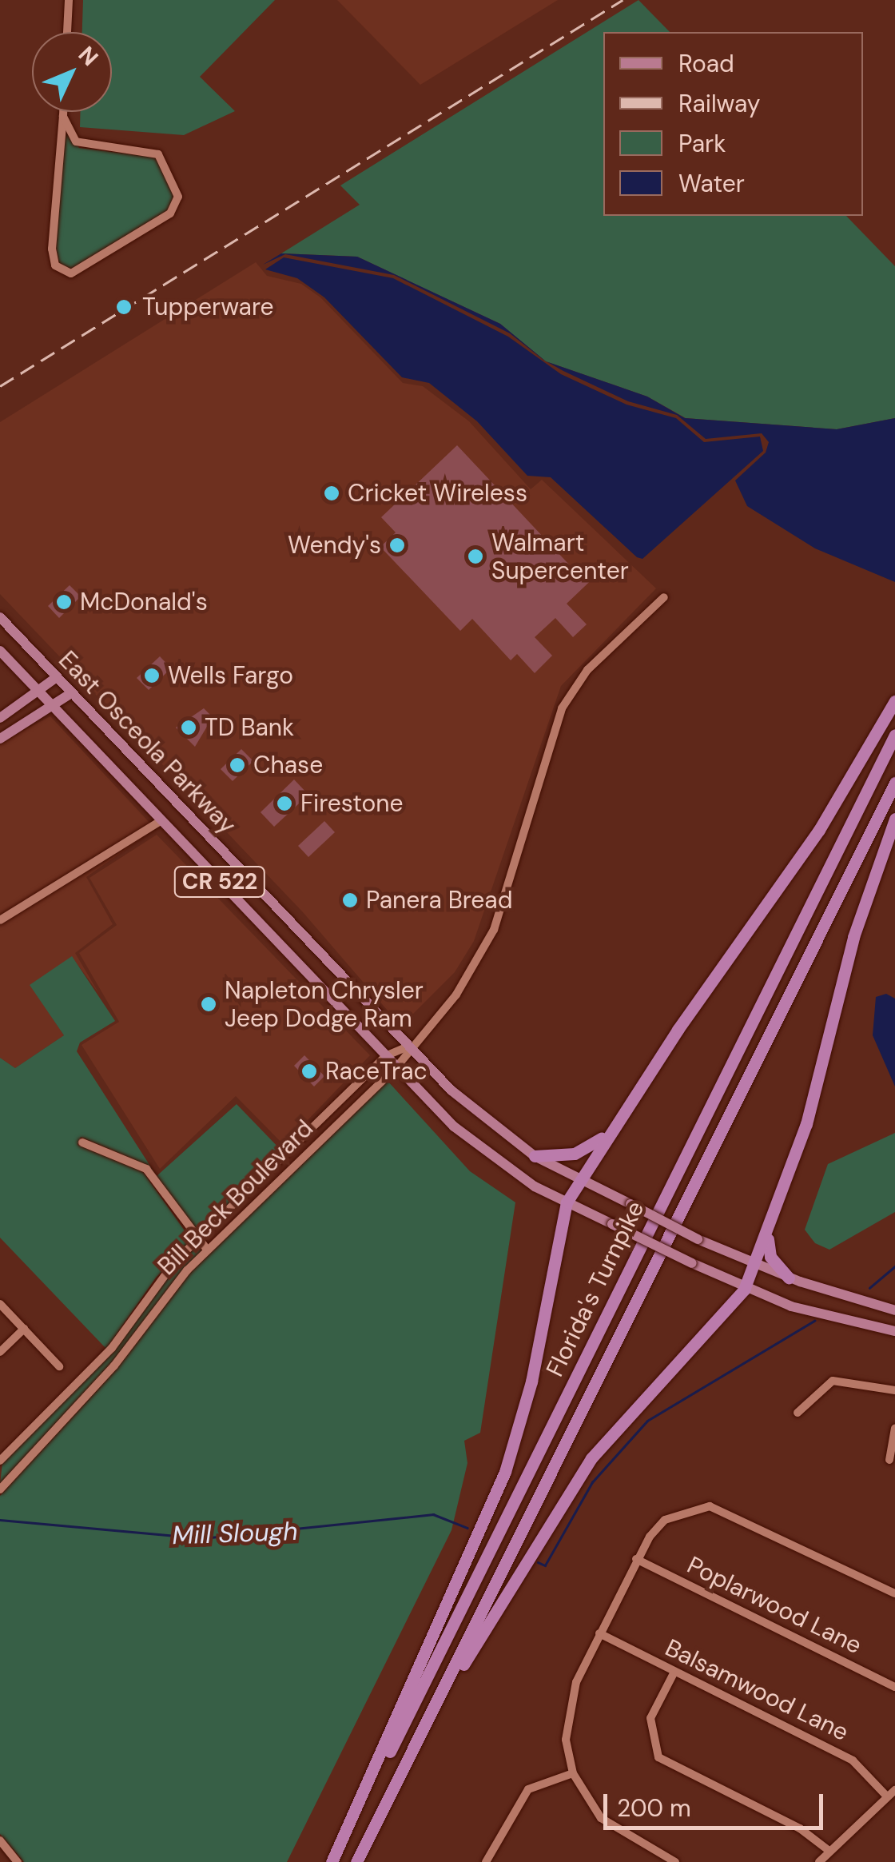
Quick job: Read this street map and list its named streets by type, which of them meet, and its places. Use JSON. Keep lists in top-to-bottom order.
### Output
{
  "streets": {
    "highway": ["Florida's Turnpike"],
    "main road": ["East Osceola Parkway", "CR 522"],
    "street": ["Bill Beck Boulevard", "Poplarwood Lane", "Balsamwood Lane"]
  },
  "crossings": [
    ["East Osceola Parkway", "Bill Beck Boulevard"]
  ],
  "water": ["Mill Slough"],
  "places": [
    "Tupperware",
    "Cricket Wireless",
    "Wendy's",
    "Walmart Supercenter",
    "McDonald's",
    "Wells Fargo",
    "TD Bank",
    "Chase",
    "Firestone",
    "Panera Bread",
    "Napleton Chrysler Jeep Dodge Ram",
    "RaceTrac"
  ],
  "legend": [
    "Road",
    "Railway",
    "Park",
    "Water"
  ],
  "scale_bar": "200 m",
  "north": "top right"
}
